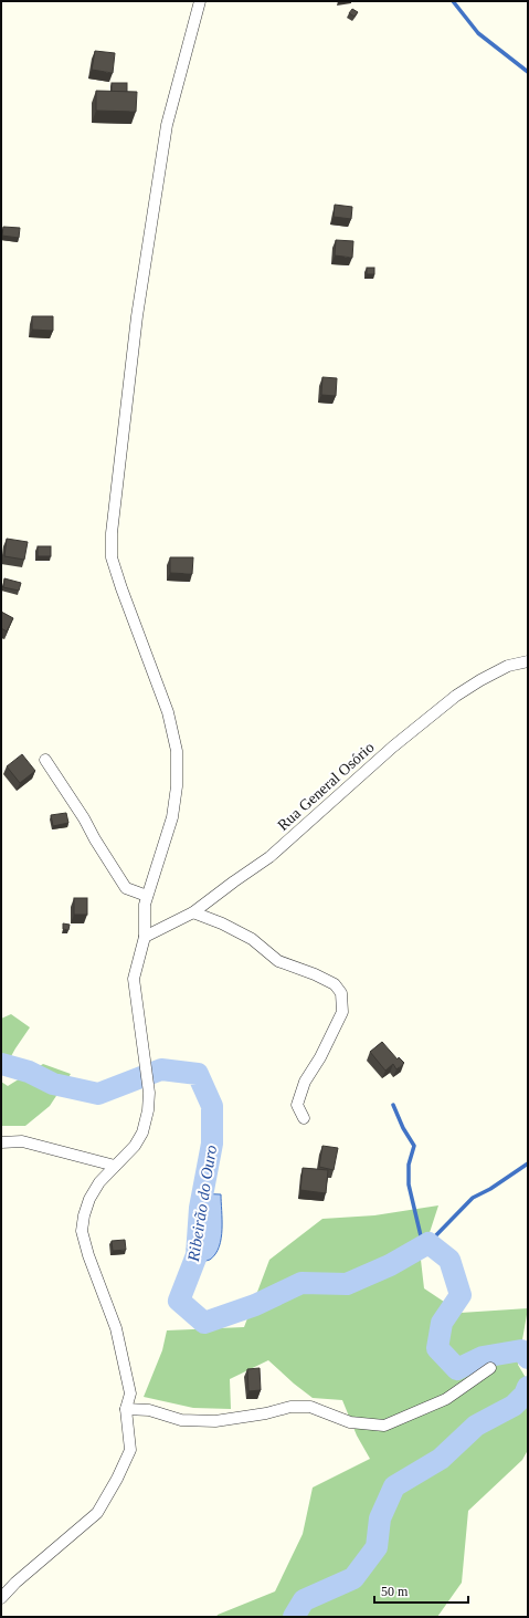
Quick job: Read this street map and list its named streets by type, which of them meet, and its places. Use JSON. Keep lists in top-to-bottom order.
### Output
{
  "streets": {
    "street": ["Rua General Osório"]
  },
  "water": ["Ribeirão do Ouro"],
  "scale_bar": "50 m"
}
